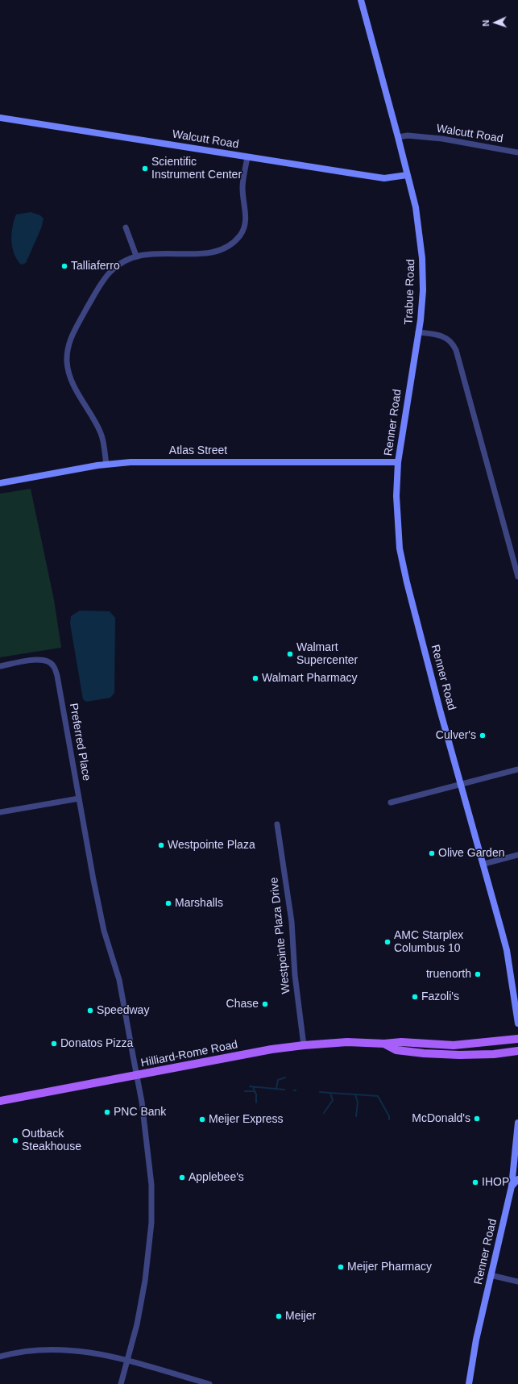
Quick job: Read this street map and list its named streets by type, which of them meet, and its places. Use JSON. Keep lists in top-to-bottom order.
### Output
{
  "streets": {
    "main road": [
      "Walcutt Road",
      "Trabue Road",
      "Renner Road",
      "Atlas Street",
      "Hilliard-Rome Road"
    ],
    "street": ["Preferred Place", "Westpointe Plaza Drive"]
  },
  "crossings": [
    ["Walcutt Road", "Trabue Road"],
    ["Trabue Road", "Renner Road"],
    ["Renner Road", "Atlas Street"],
    ["Westpointe Plaza Drive", "Hilliard-Rome Road"]
  ],
  "places": [
    "Scientific Instrument Center",
    "Talliaferro",
    "Walmart Supercenter",
    "Walmart Pharmacy",
    "Culver's",
    "Westpointe Plaza",
    "Olive Garden",
    "Marshalls",
    "AMC Starplex Columbus 10",
    "truenorth",
    "Fazoli's",
    "Chase",
    "Speedway",
    "Donatos Pizza",
    "PNC Bank",
    "McDonald's",
    "Meijer Express",
    "Outback Steakhouse",
    "Applebee's",
    "IHOP",
    "Meijer Pharmacy",
    "Meijer"
  ],
  "north": "left"
}
